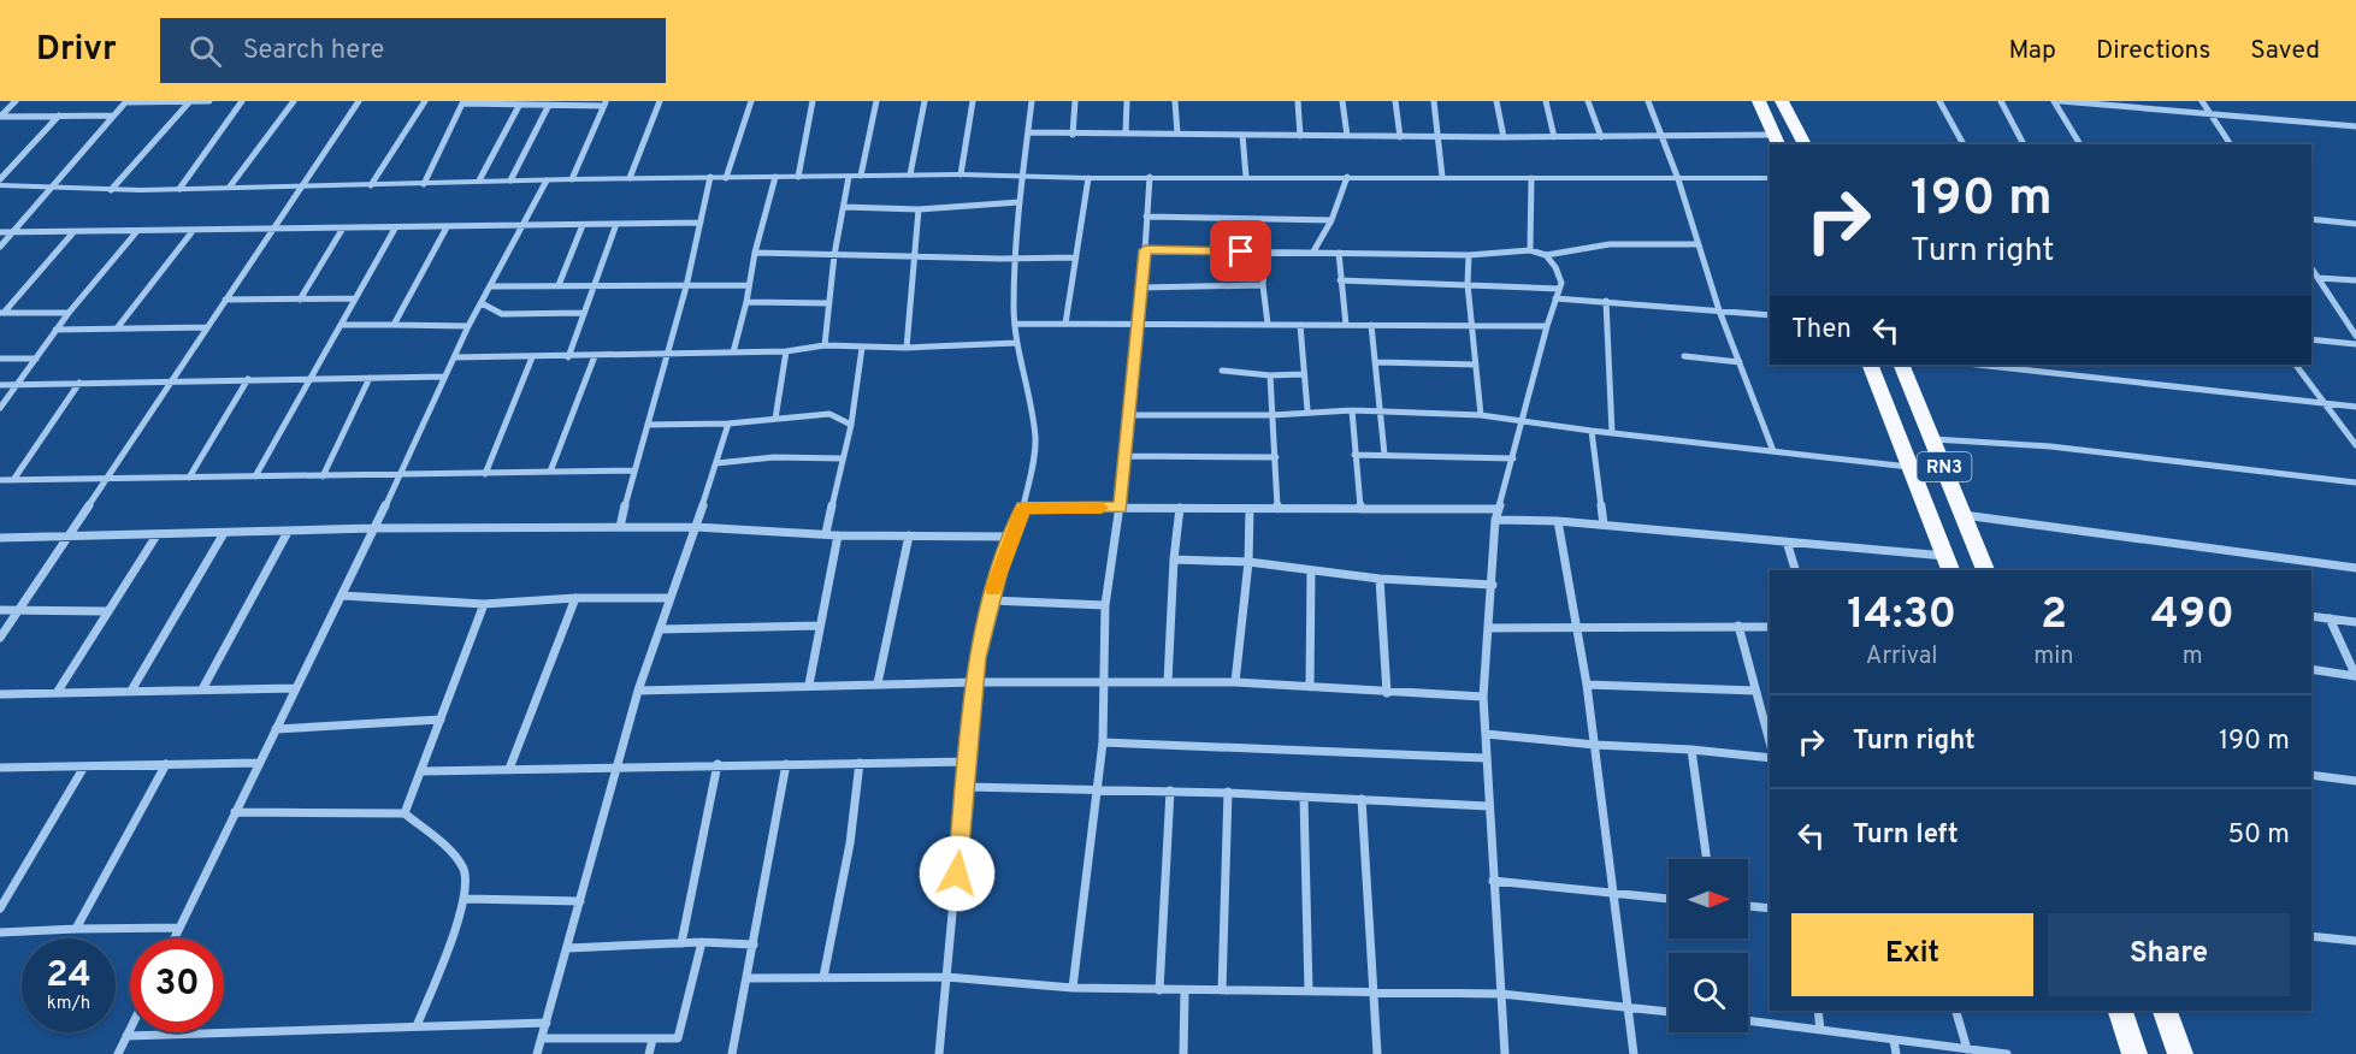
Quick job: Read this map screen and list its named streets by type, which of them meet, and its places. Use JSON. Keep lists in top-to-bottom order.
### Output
{
  "streets": {
    "highway": ["RN3"]
  },
  "north": "right",
  "page": {
    "header": "Drivr",
    "search": "Search here",
    "nav": ["Map", "Directions", "Saved"],
    "turn": ["190 m", "Turn right"],
    "then": "Then",
    "eta": [
      "14:30",
      "Arrival",
      "2",
      "min",
      "490",
      "m"
    ],
    "list": [
      {
        "name": "Turn right",
        "value": "190 m"
      },
      {
        "name": "Turn left",
        "value": "50 m"
      }
    ],
    "buttons": ["Exit", "Share"],
    "speed": "24 km/h",
    "limit": "30"
  }
}
